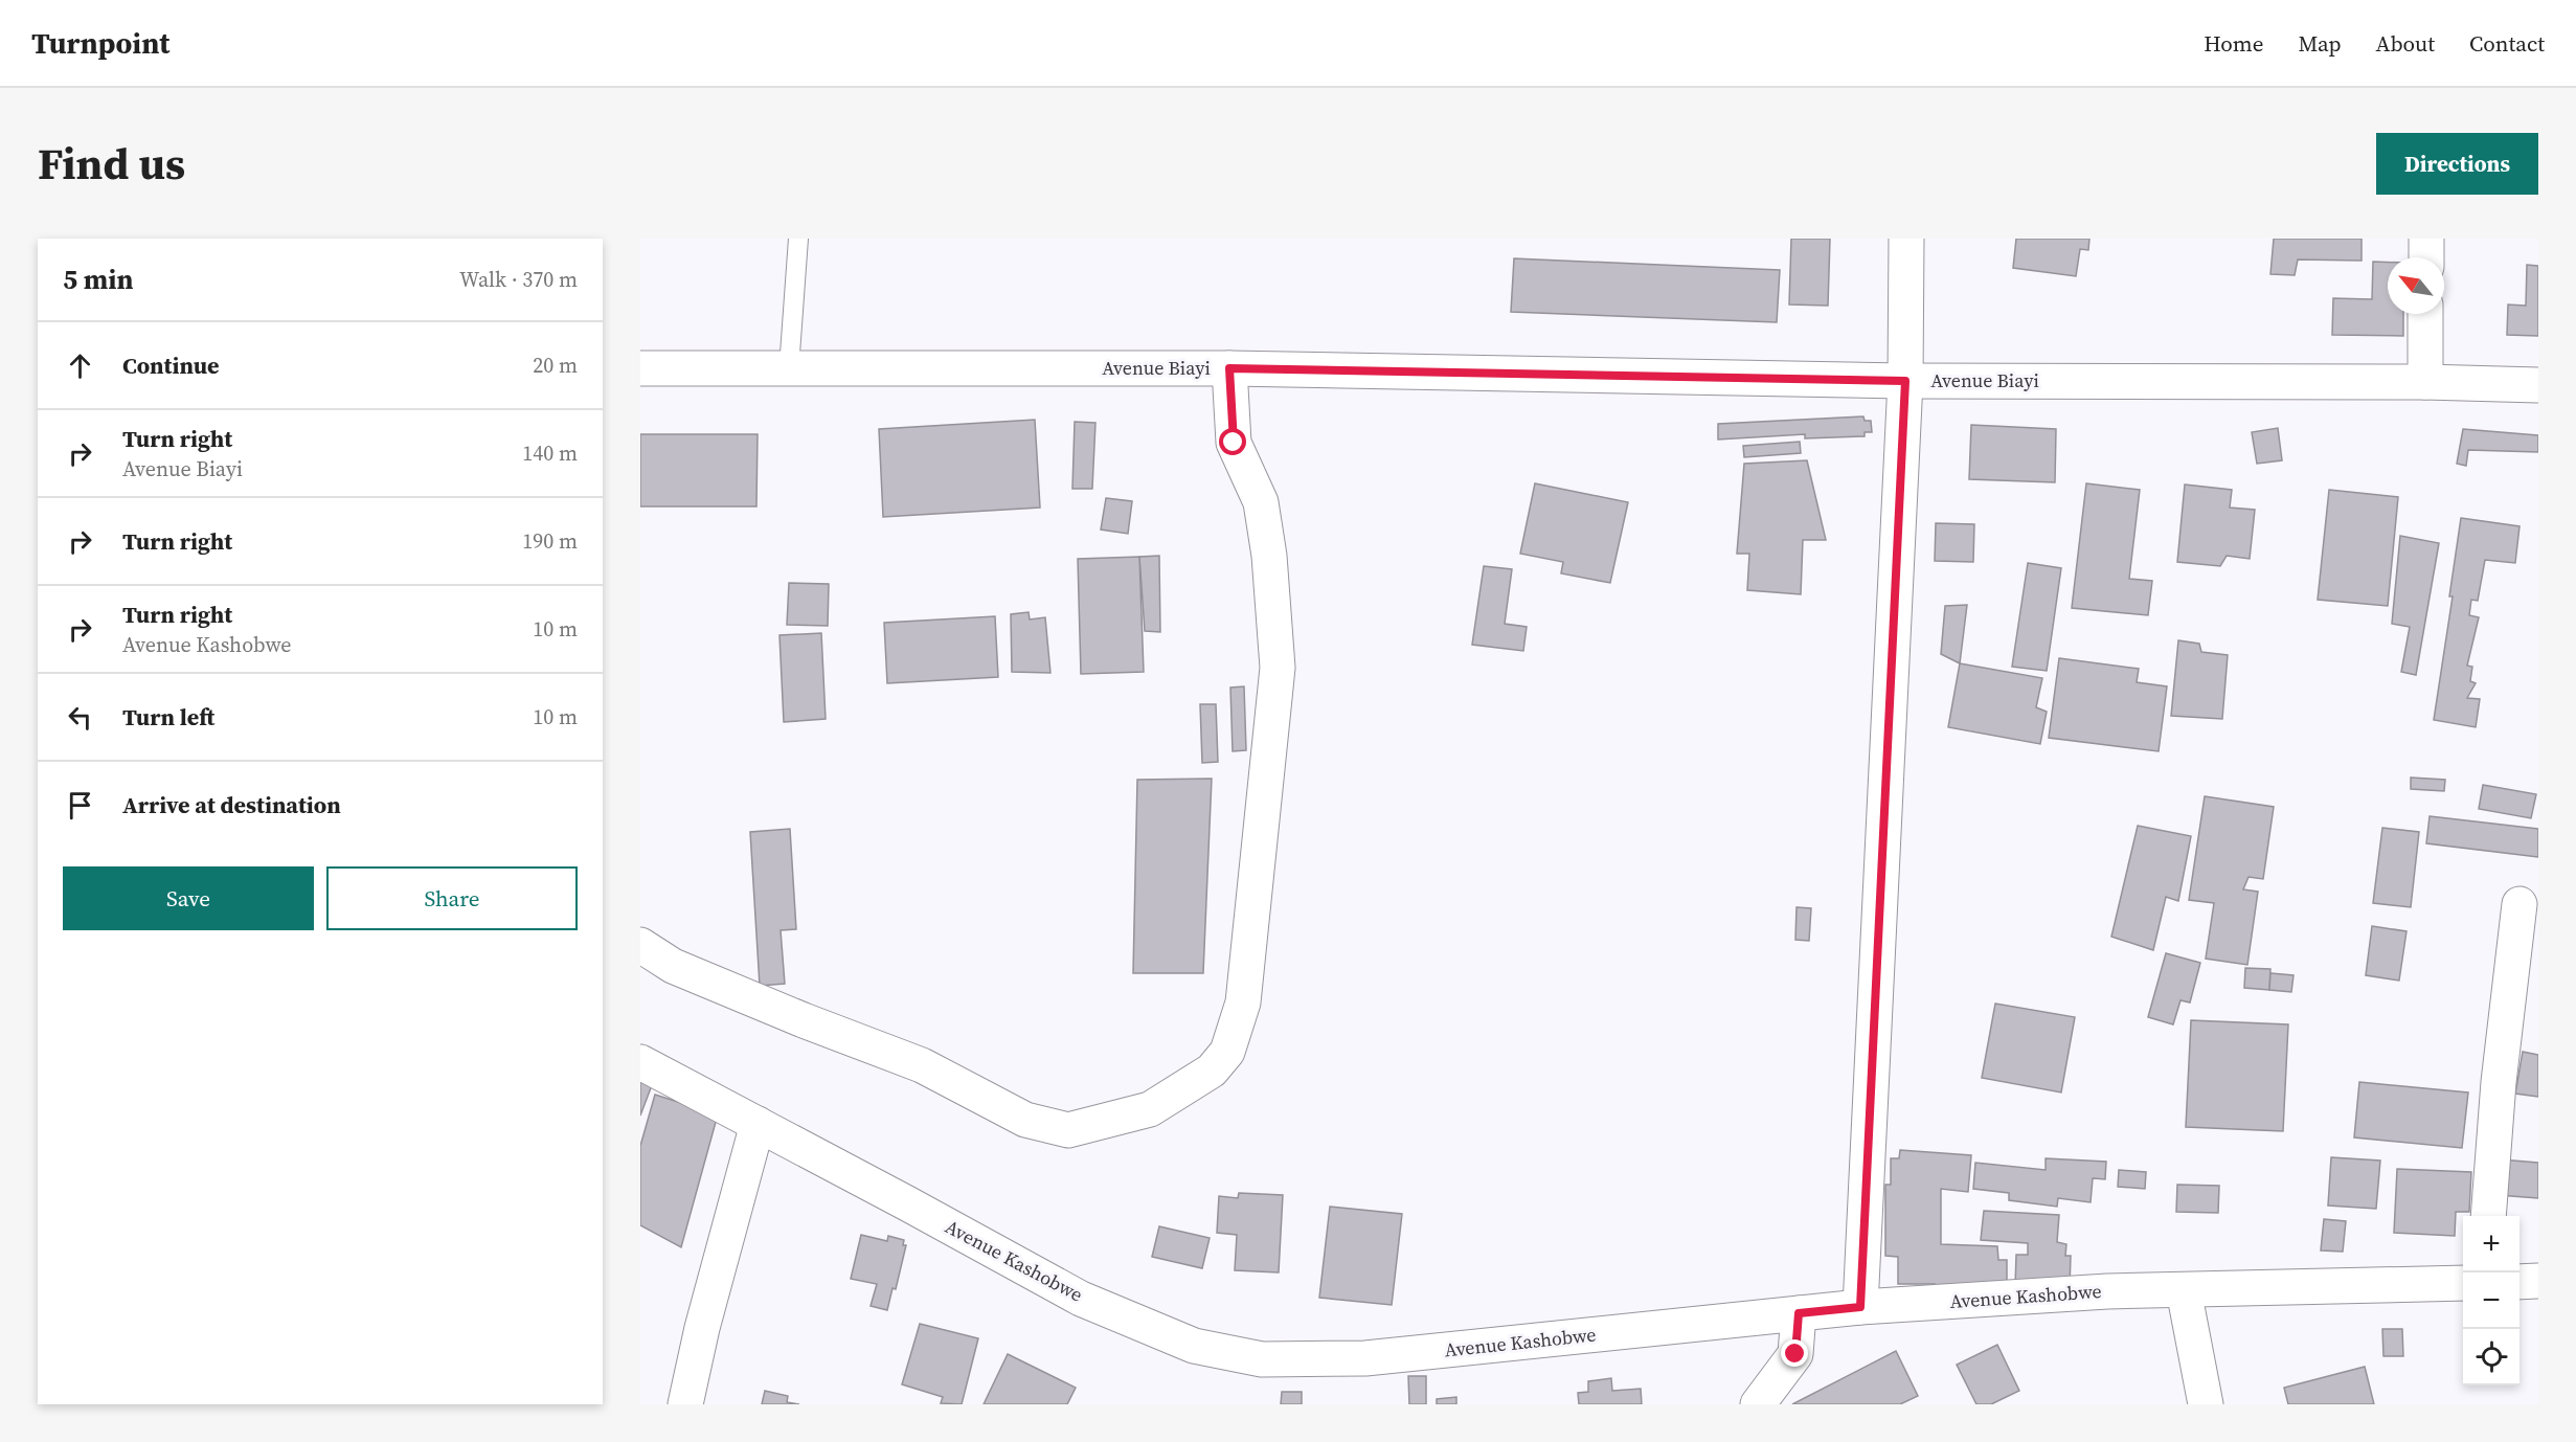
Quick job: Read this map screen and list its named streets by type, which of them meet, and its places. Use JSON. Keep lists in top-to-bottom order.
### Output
{
  "streets": {
    "street": ["Avenue Biayi", "Avenue Kashobwe"]
  },
  "north": "top left",
  "page": {
    "header": "Turnpoint",
    "nav": [
      "Home",
      "Map",
      "About",
      "Contact"
    ],
    "title": "Find us",
    "buttons": [
      "Directions",
      ["Save", "Share"]
    ],
    "heading": ["5 min", "Walk · 370 m"],
    "list": [
      ["Continue", "20 m"],
      ["Turn right", "Avenue Biayi", "140 m"],
      ["Turn right", "190 m"],
      ["Turn right", "Avenue Kashobwe", "10 m"],
      ["Turn left", "10 m"],
      "Arrive at destination"
    ],
    "map_buttons": ["+", "−"]
  }
}
